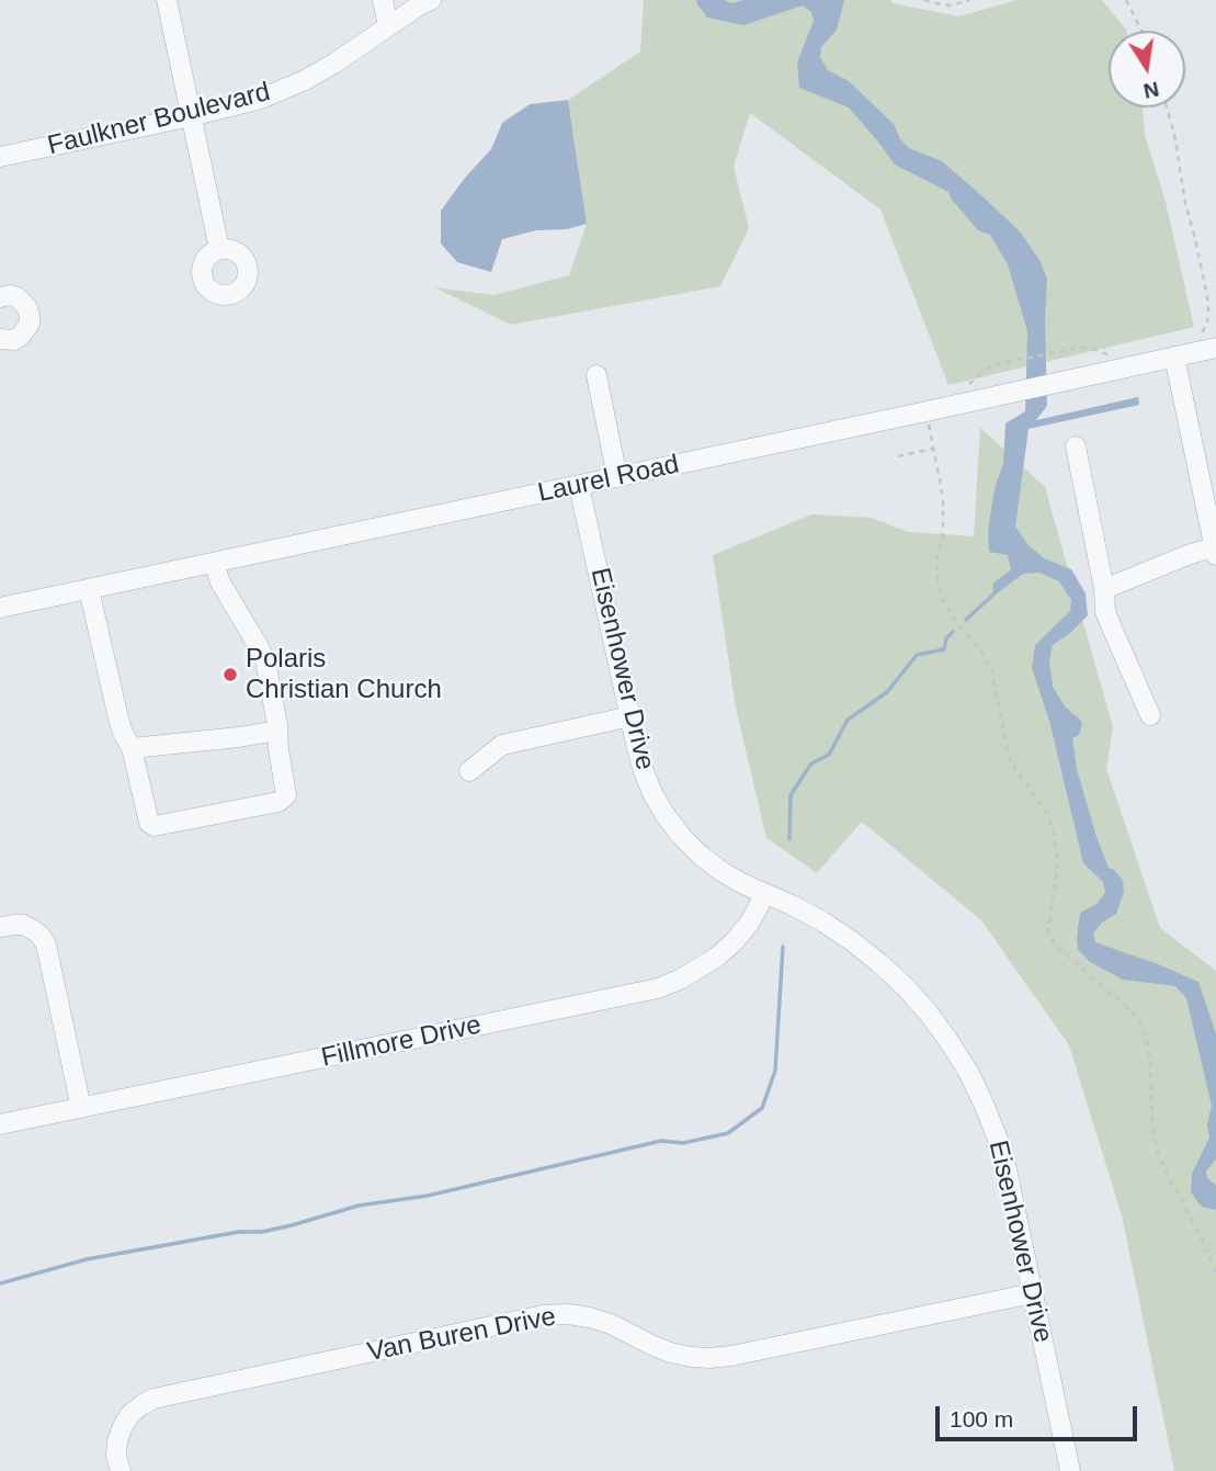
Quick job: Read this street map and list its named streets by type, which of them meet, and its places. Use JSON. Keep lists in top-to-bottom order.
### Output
{
  "streets": {
    "street": [
      "Faulkner Boulevard",
      "Laurel Road",
      "Eisenhower Drive",
      "Fillmore Drive",
      "Van Buren Drive"
    ]
  },
  "crossings": [
    ["Laurel Road", "Eisenhower Drive"],
    ["Eisenhower Drive", "Fillmore Drive"],
    ["Eisenhower Drive", "Van Buren Drive"]
  ],
  "places": ["Polaris Christian Church"],
  "scale_bar": "100 m",
  "north": "bottom"
}
